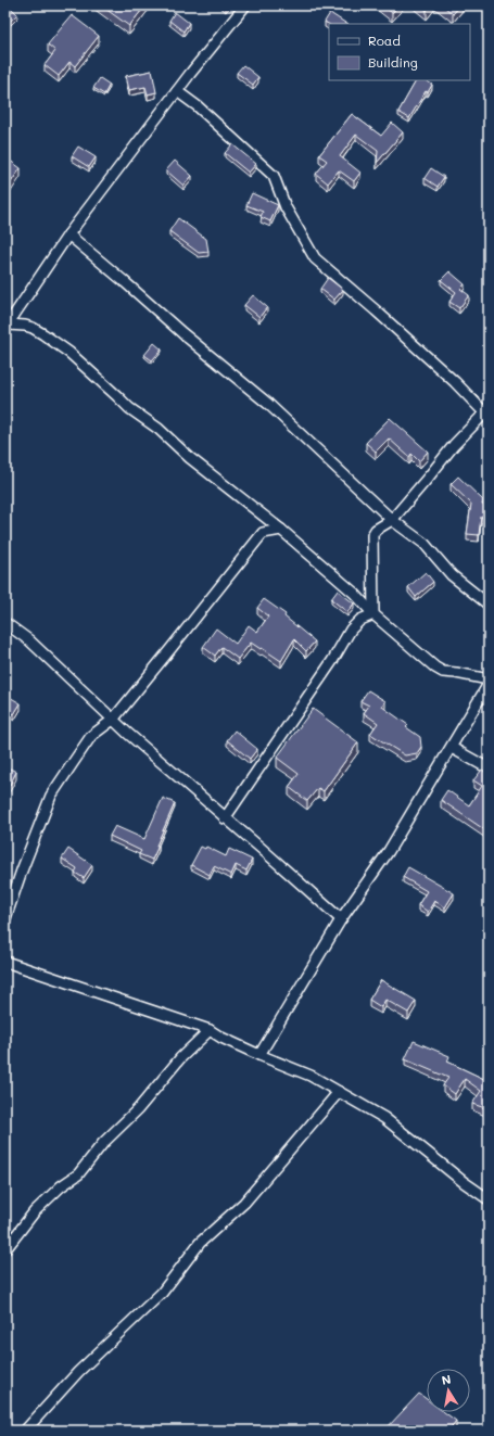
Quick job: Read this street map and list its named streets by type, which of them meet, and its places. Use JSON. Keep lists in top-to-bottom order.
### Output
{
  "legend": ["Road", "Building"],
  "north": "top"
}
